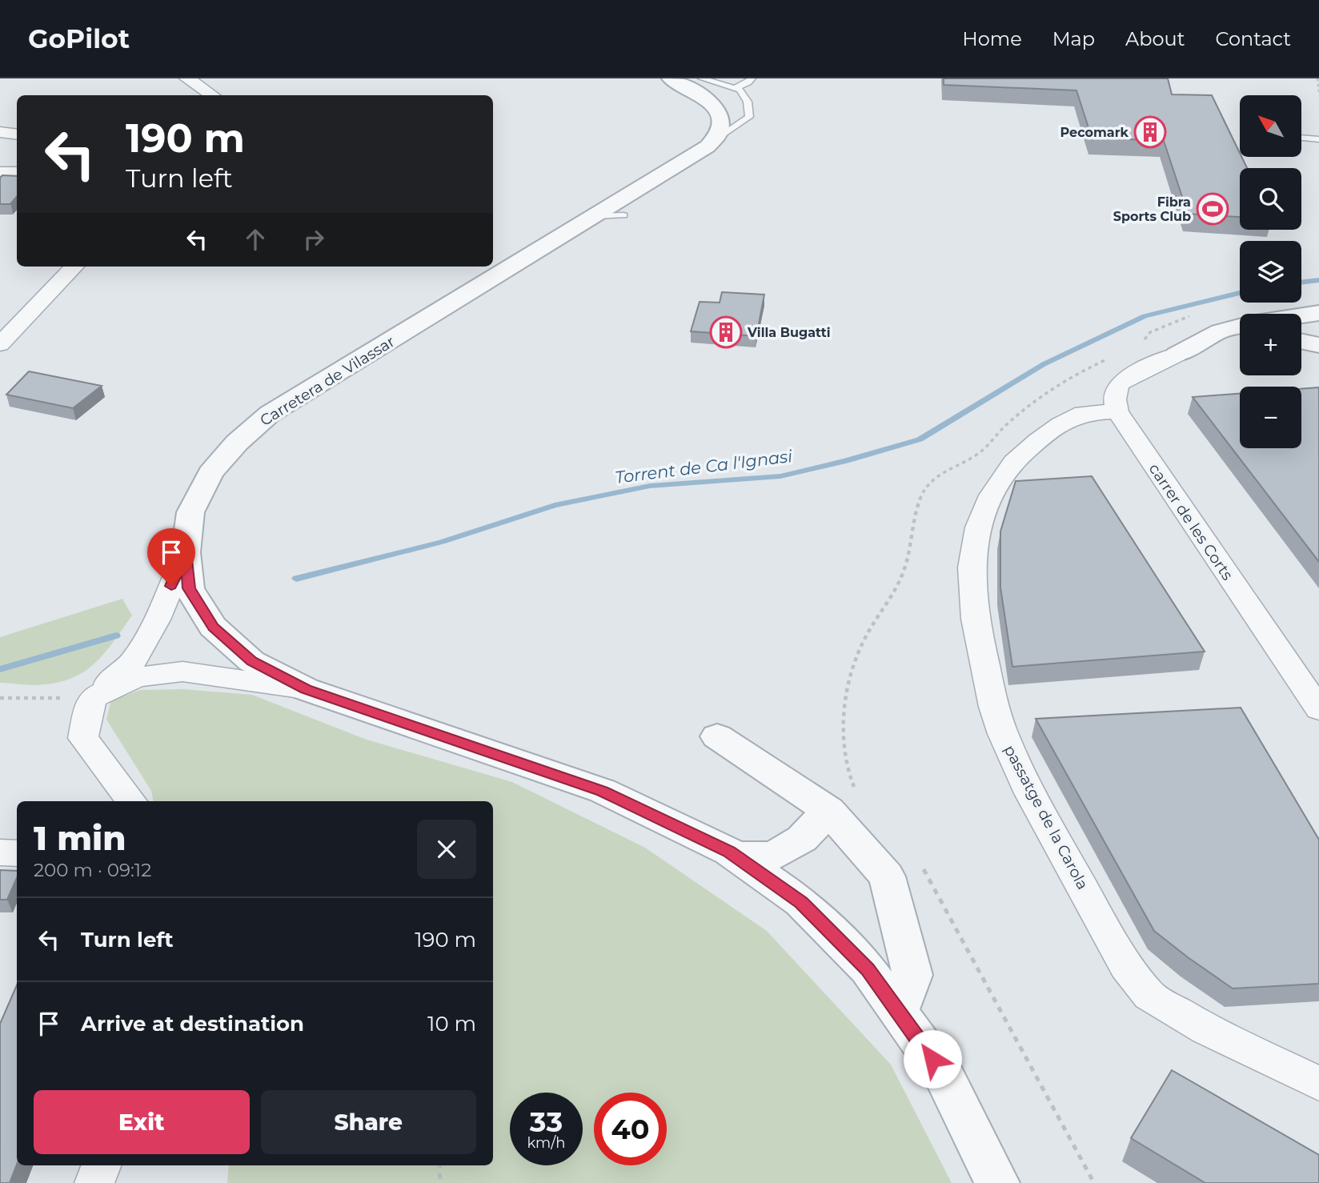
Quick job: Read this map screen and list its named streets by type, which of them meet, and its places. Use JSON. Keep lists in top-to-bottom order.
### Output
{
  "streets": {
    "street": ["Carretera de Vilassar", "carrer de les Corts", "passatge de la Carola"]
  },
  "crossings": [
    ["carrer de les Corts", "passatge de la Carola"]
  ],
  "water": ["Torrent de Ca l'Ignasi"],
  "places": {
    "building": ["Pecomark", "Villa Bugatti"],
    "sports": ["Fibra Sports Club"]
  },
  "north": "top left",
  "page": {
    "header": "GoPilot",
    "nav": [
      "Home",
      "Map",
      "About",
      "Contact"
    ],
    "map_buttons": ["+", "−"],
    "turn": ["190 m", "Turn left"],
    "heading": ["1 min", "200 m · 09:12"],
    "list": [
      {
        "name": "Turn left",
        "value": "190 m"
      },
      {
        "name": "Arrive at destination",
        "value": "10 m"
      }
    ],
    "buttons": ["Exit", "Share"],
    "speed": "33 km/h",
    "limit": "40"
  }
}
